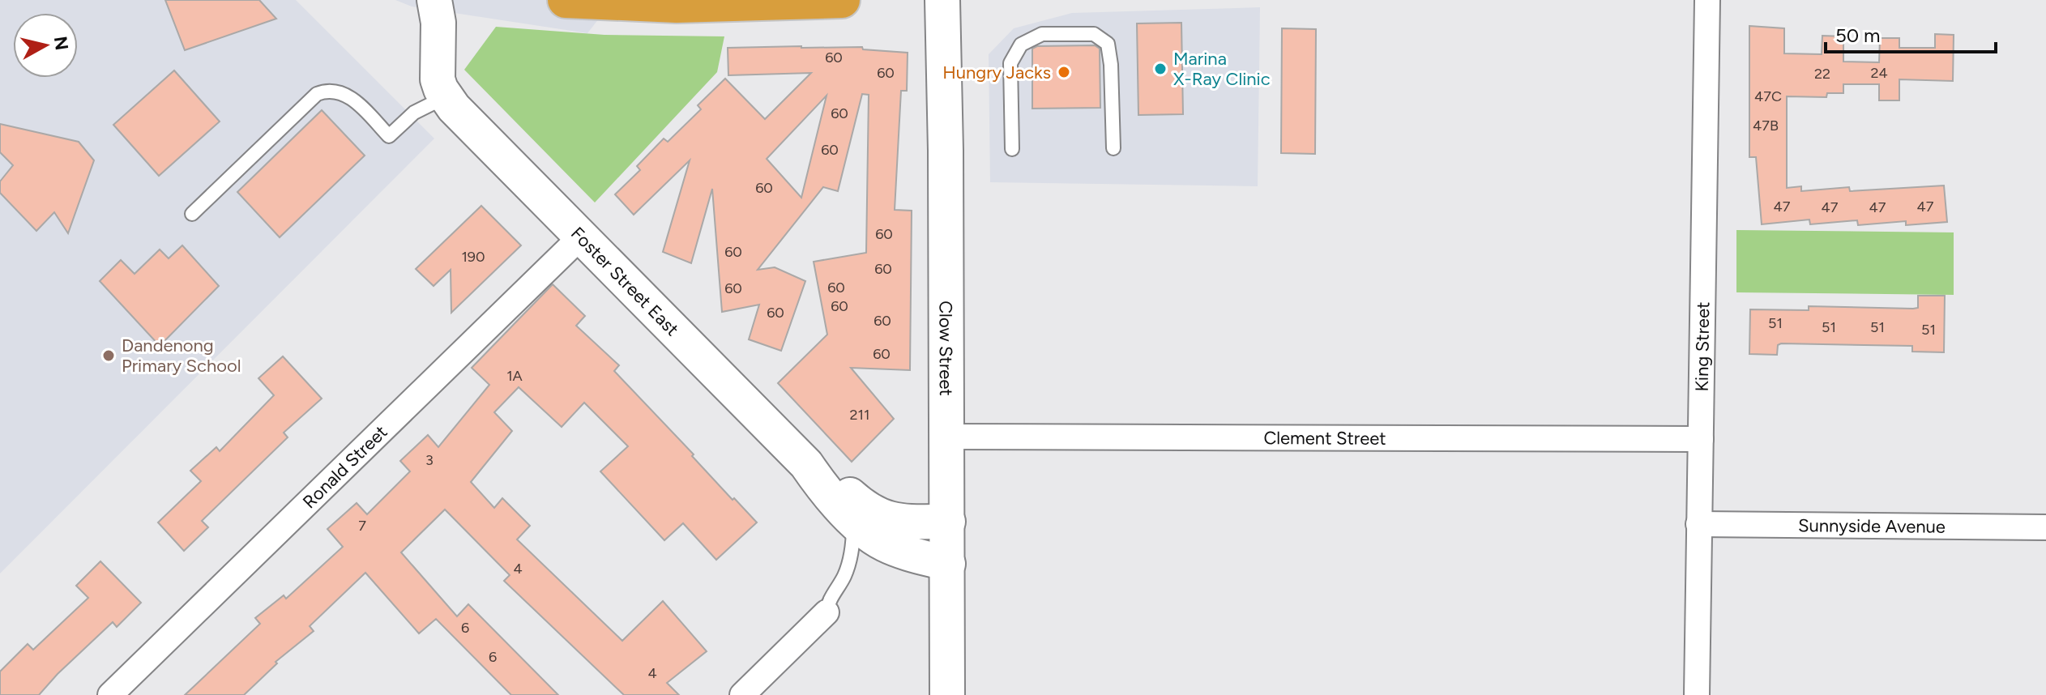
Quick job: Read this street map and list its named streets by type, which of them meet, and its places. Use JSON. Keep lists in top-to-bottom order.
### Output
{
  "streets": {
    "street": [
      "Foster Street East",
      "Clow Street",
      "King Street",
      "Clement Street",
      "Ronald Street",
      "Sunnyside Avenue"
    ]
  },
  "crossings": [
    ["Foster Street East", "Clow Street"],
    ["Foster Street East", "Ronald Street"],
    ["Clow Street", "Clement Street"],
    ["King Street", "Clement Street"],
    ["King Street", "Sunnyside Avenue"]
  ],
  "places": ["Marina X-Ray Clinic", "Hungry Jacks", "Dandenong Primary School"],
  "house_numbers": [
    "60",
    "60",
    "24",
    "22",
    "47C",
    "60",
    "47B",
    "60",
    "60",
    "47",
    "47",
    "47",
    "47",
    "60",
    "60",
    "190",
    "60",
    "60",
    "60",
    "60",
    "60",
    "60",
    "51",
    "51",
    "51",
    "51",
    "60",
    "1A",
    "211",
    "3",
    "7",
    "4",
    "6",
    "6",
    "4"
  ],
  "scale_bar": "50 m",
  "north": "right"
}
